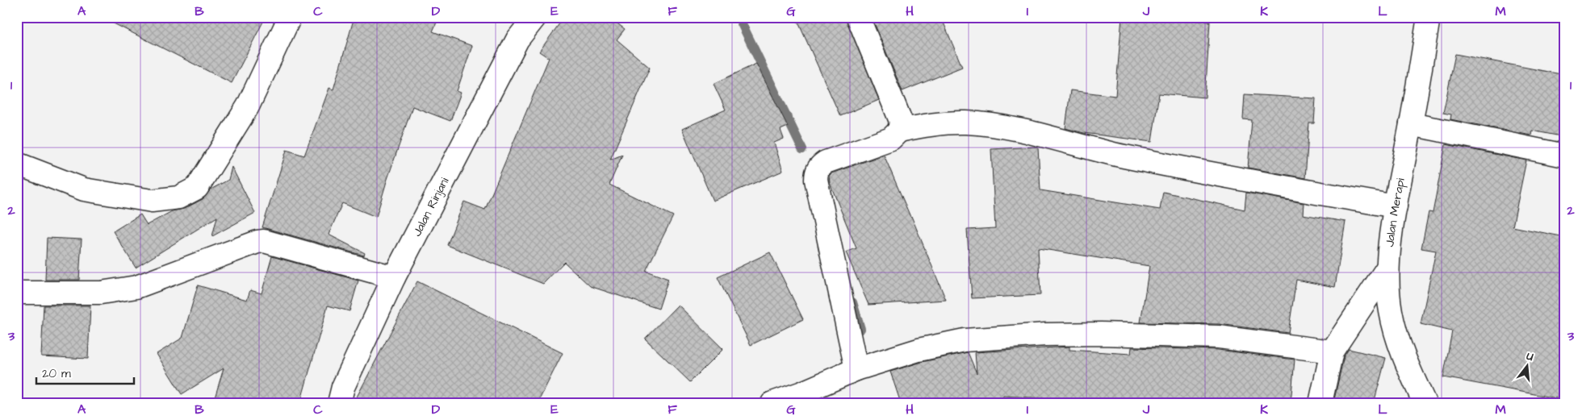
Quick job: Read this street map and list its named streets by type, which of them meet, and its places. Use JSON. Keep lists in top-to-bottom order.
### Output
{
  "streets": {
    "street": ["Jalan Rinjani", "Jalan Merapi"]
  },
  "scale_bar": "20 m",
  "north": "top",
  "grid": {
    "columns": [
      "A",
      "B",
      "C",
      "D",
      "E",
      "F",
      "G",
      "H",
      "I",
      "J",
      "K",
      "L",
      "M"
    ],
    "rows": ["1", "2", "3"]
  }
}
